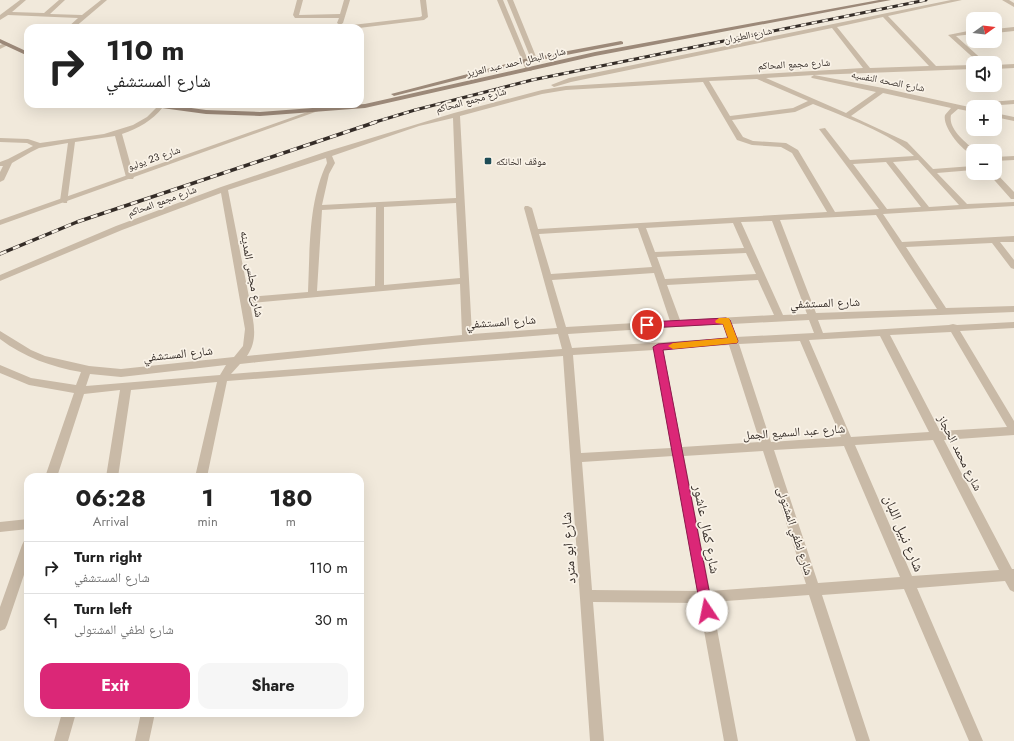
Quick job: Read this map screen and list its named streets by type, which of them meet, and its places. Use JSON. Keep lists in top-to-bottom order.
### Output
{
  "streets": {
    "main road": ["شارع البطل احمد عبد العزيز"],
    "street": [
      "شارع الطيران",
      "شارع مجمع المحاكم",
      "شارع الصحه النفسيه",
      "شارع 23 يوليو",
      "شارع مجلس المدينه",
      "شارع المستشفي",
      "شارع عبد السميع الجمل",
      "شارع محمد الحجاز",
      "شارع كمال عاشور",
      "شارع لطفي المشتولى",
      "شارع نبيل اللبان",
      "شارع ابو مترد"
    ]
  },
  "crossings": [
    ["شارع الطيران", "شارع مجمع المحاكم"],
    ["شارع البطل احمد عبد العزيز", "شارع 23 يوليو"],
    ["شارع مجمع المحاكم", "شارع الصحه النفسيه"],
    ["شارع مجمع المحاكم", "شارع مجلس المدينه"],
    ["شارع مجلس المدينه", "شارع المستشفي"],
    ["شارع المستشفي", "شارع لطفي المشتولى"],
    ["شارع المستشفي", "شارع ابو مترد"],
    ["شارع عبد السميع الجمل", "شارع محمد الحجاز"],
    ["شارع عبد السميع الجمل", "شارع كمال عاشور"],
    ["شارع عبد السميع الجمل", "شارع لطفي المشتولى"],
    ["شارع عبد السميع الجمل", "شارع نبيل اللبان"],
    ["شارع عبد السميع الجمل", "شارع ابو مترد"]
  ],
  "places": {
    "transit": ["موقف الخانكه"]
  },
  "north": "right",
  "page": {
    "map_buttons": ["+", "−"],
    "turn": ["110 m", "شارع المستشفي"],
    "eta": [
      "06:28",
      "Arrival",
      "1",
      "min",
      "180",
      "m"
    ],
    "list": [
      {
        "name": "Turn right",
        "note": "شارع المستشفي",
        "value": "110 m"
      },
      {
        "name": "Turn left",
        "note": "شارع لطفي المشتولى",
        "value": "30 m"
      }
    ],
    "buttons": ["Exit", "Share"]
  }
}
